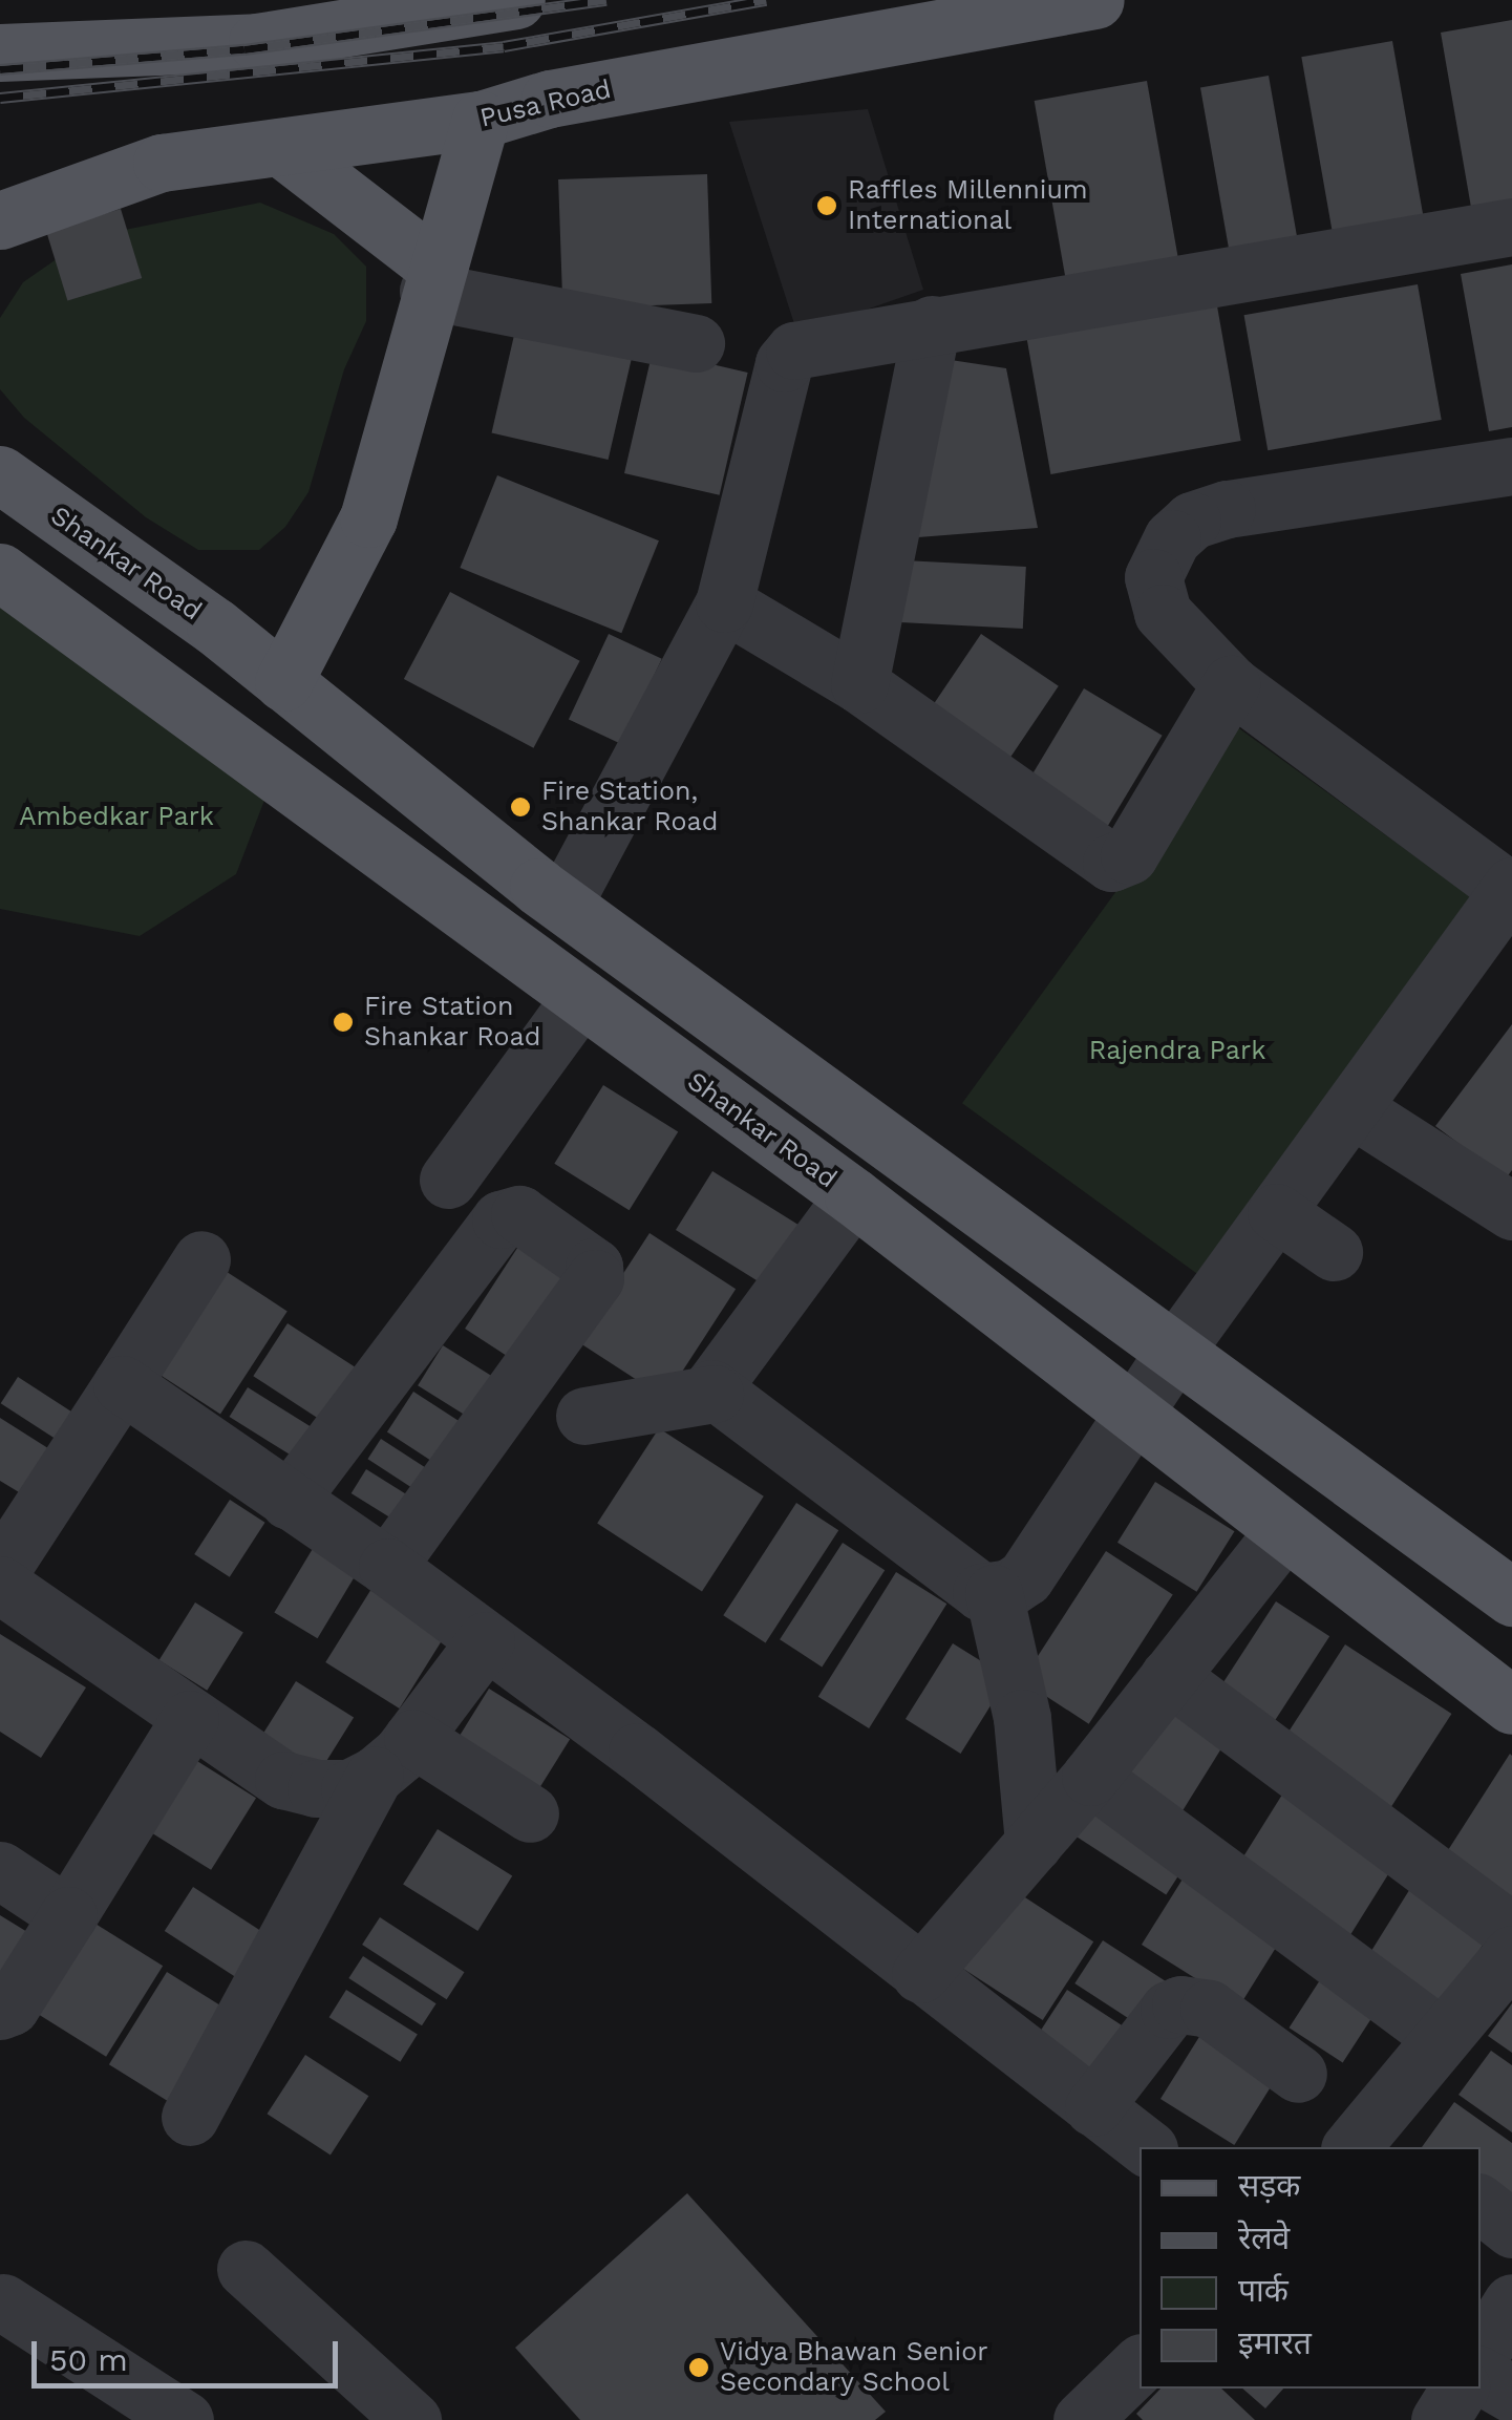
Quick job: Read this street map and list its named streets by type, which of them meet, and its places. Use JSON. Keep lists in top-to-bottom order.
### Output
{
  "streets": {
    "main road": ["Pusa Road", "Shankar Road"]
  },
  "parks": ["Ambedkar Park", "Rajendra Park"],
  "places": [
    "Raffles Millennium International",
    "Fire Station, Shankar Road",
    "Fire Station Shankar Road",
    "Vidya Bhawan Senior Secondary School"
  ],
  "legend": [
    "सड़क",
    "रेलवे",
    "पार्क",
    "इमारत"
  ],
  "scale_bar": "50 m"
}
